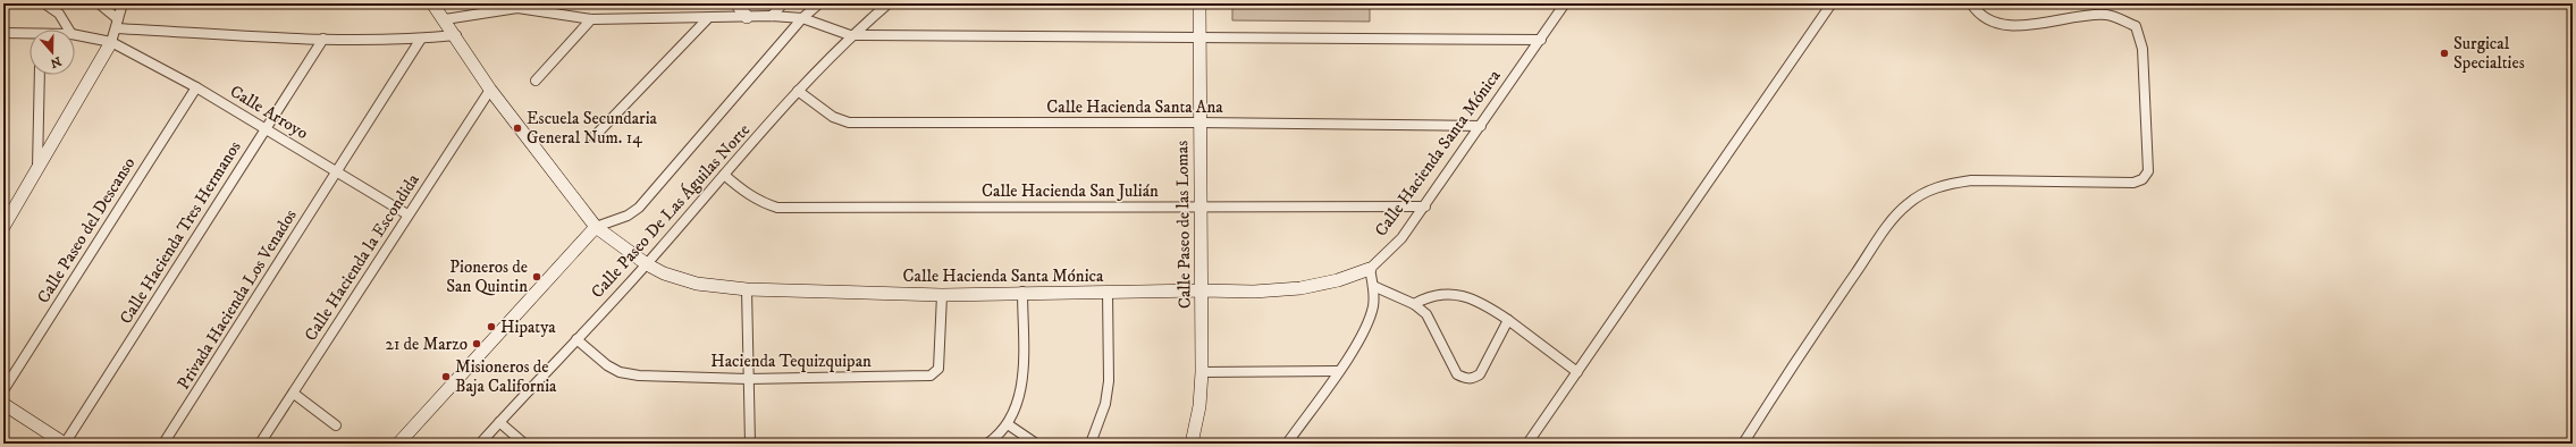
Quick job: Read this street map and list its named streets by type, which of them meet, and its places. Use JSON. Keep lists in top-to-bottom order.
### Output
{
  "streets": {
    "street": [
      "Calle Hacienda Santa Ana",
      "Calle Arroyo",
      "Calle Hacienda Santa Mónica",
      "Calle Hacienda San Julián",
      "Calle Paseo De Las Águilas Norte",
      "Calle Paseo de las Lomas",
      "Calle Paseo del Descanso",
      "Calle Hacienda Tres Hermanos",
      "Calle Hacienda la Escondida",
      "Privada Hacienda Los Venados",
      "Hacienda Tequizquipan"
    ]
  },
  "crossings": [
    ["Calle Hacienda Santa Ana", "Calle Hacienda Santa Mónica"],
    ["Calle Hacienda Santa Ana", "Calle Paseo De Las Águilas Norte"],
    ["Calle Hacienda Santa Ana", "Calle Paseo de las Lomas"],
    ["Calle Arroyo", "Calle Paseo del Descanso"],
    ["Calle Arroyo", "Calle Hacienda Tres Hermanos"],
    ["Calle Arroyo", "Calle Hacienda la Escondida"],
    ["Calle Arroyo", "Privada Hacienda Los Venados"],
    ["Calle Hacienda Santa Mónica", "Calle Hacienda San Julián"],
    ["Calle Hacienda Santa Mónica", "Calle Paseo De Las Águilas Norte"],
    ["Calle Hacienda Santa Mónica", "Calle Paseo de las Lomas"],
    ["Calle Hacienda Santa Mónica", "Calle Hacienda la Escondida"],
    ["Calle Hacienda Santa Mónica", "Hacienda Tequizquipan"],
    ["Calle Hacienda San Julián", "Calle Paseo De Las Águilas Norte"],
    ["Calle Hacienda San Julián", "Calle Paseo de las Lomas"],
    ["Calle Paseo De Las Águilas Norte", "Hacienda Tequizquipan"]
  ],
  "places": [
    "Surgical Specialties",
    "Escuela Secundaria General Num. 14",
    "Pioneros de San Quintin",
    "Hipatya",
    "21 de Marzo",
    "Misioneros de Baja California"
  ],
  "north": "bottom"
}
